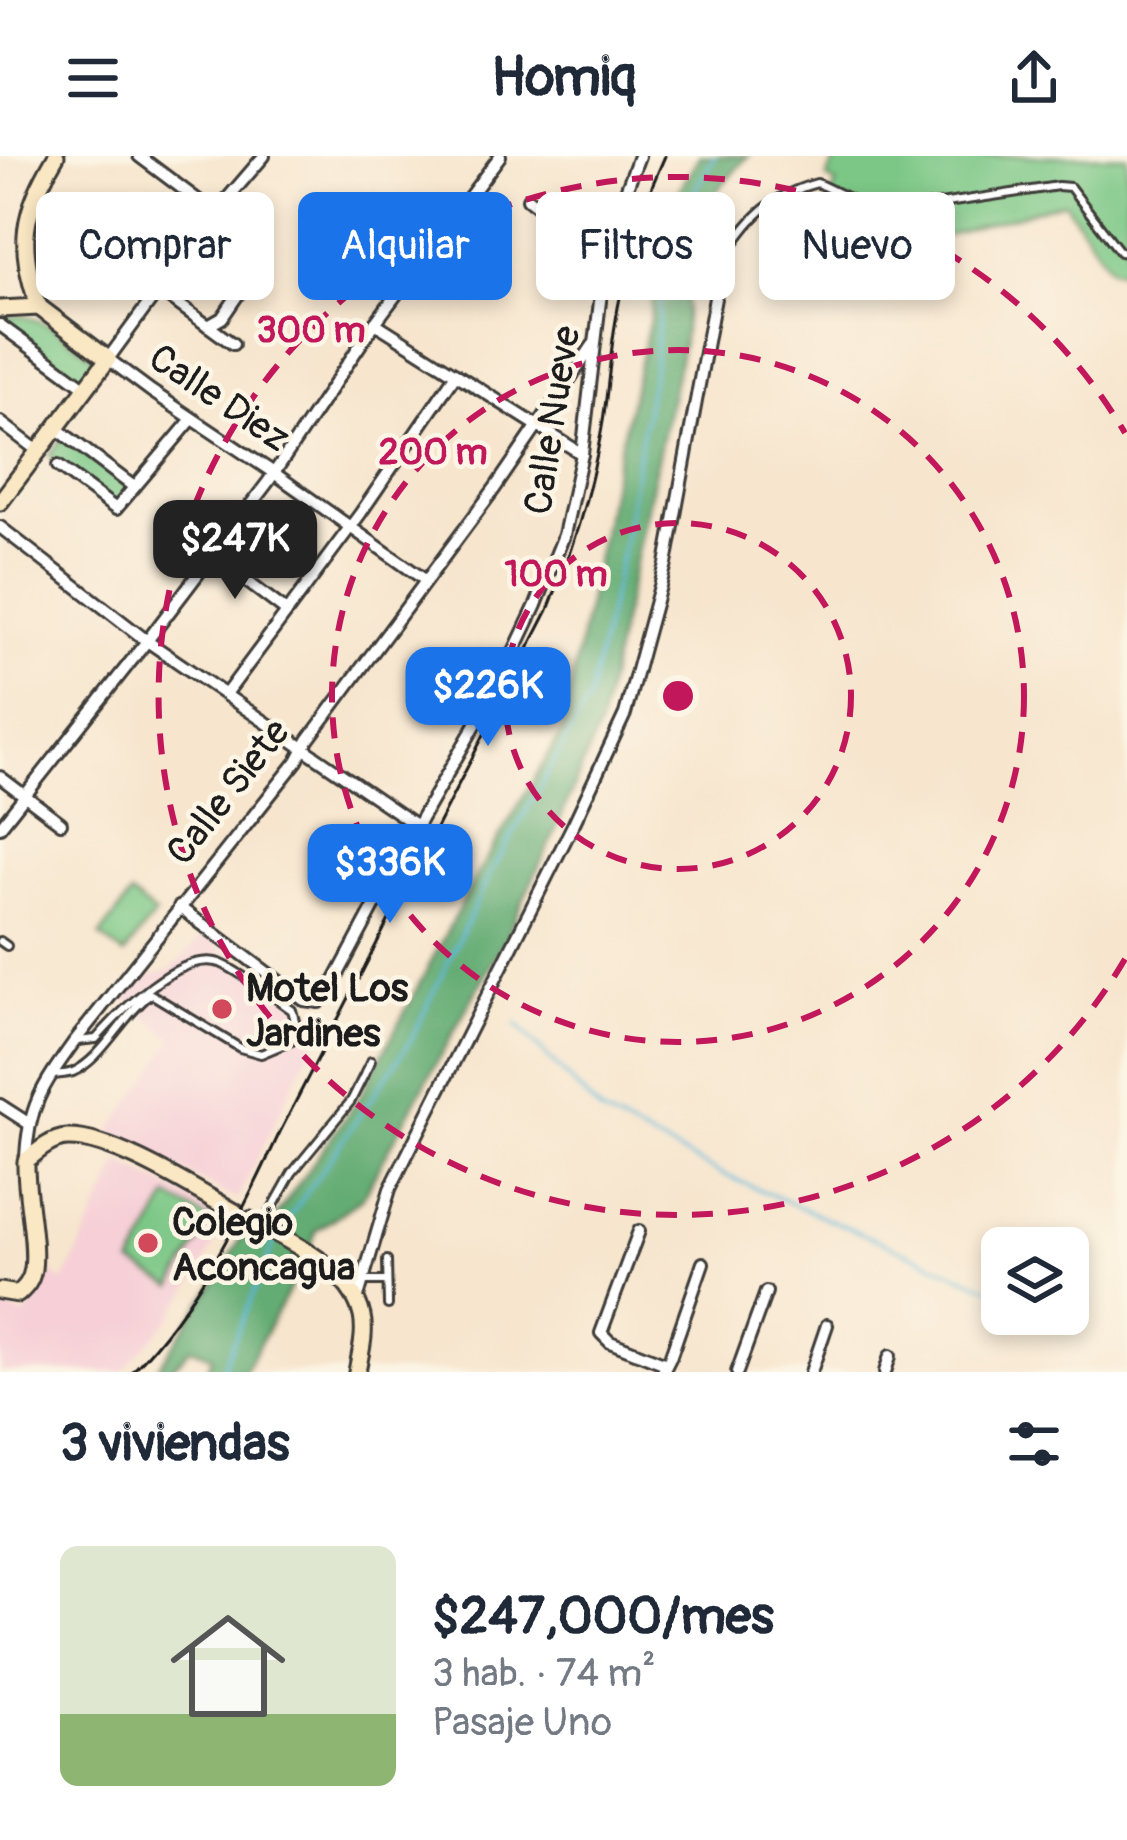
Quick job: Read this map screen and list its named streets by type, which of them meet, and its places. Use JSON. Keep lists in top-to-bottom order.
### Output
{
  "streets": {
    "street": ["Calle Diez", "Calle Nueve", "Calle Siete"]
  },
  "crossings": [
    ["Calle Diez", "Calle Siete"],
    ["Calle Nueve", "Calle Siete"]
  ],
  "places": ["Motel Los Jardines", "Colegio Aconcagua"],
  "page": {
    "header": "Homiq",
    "chip": [
      "Comprar",
      "Alquilar",
      "Filtros",
      "Nuevo"
    ],
    "price": ["$247K", "$226K", "$336K"],
    "heading": "3 viviendas",
    "list": [
      {
        "name": "$247,000/mes",
        "note": "3 hab. · 74 m² · Pasaje Uno"
      }
    ]
  },
  "rings": ["300 m", "200 m", "100 m"]
}
